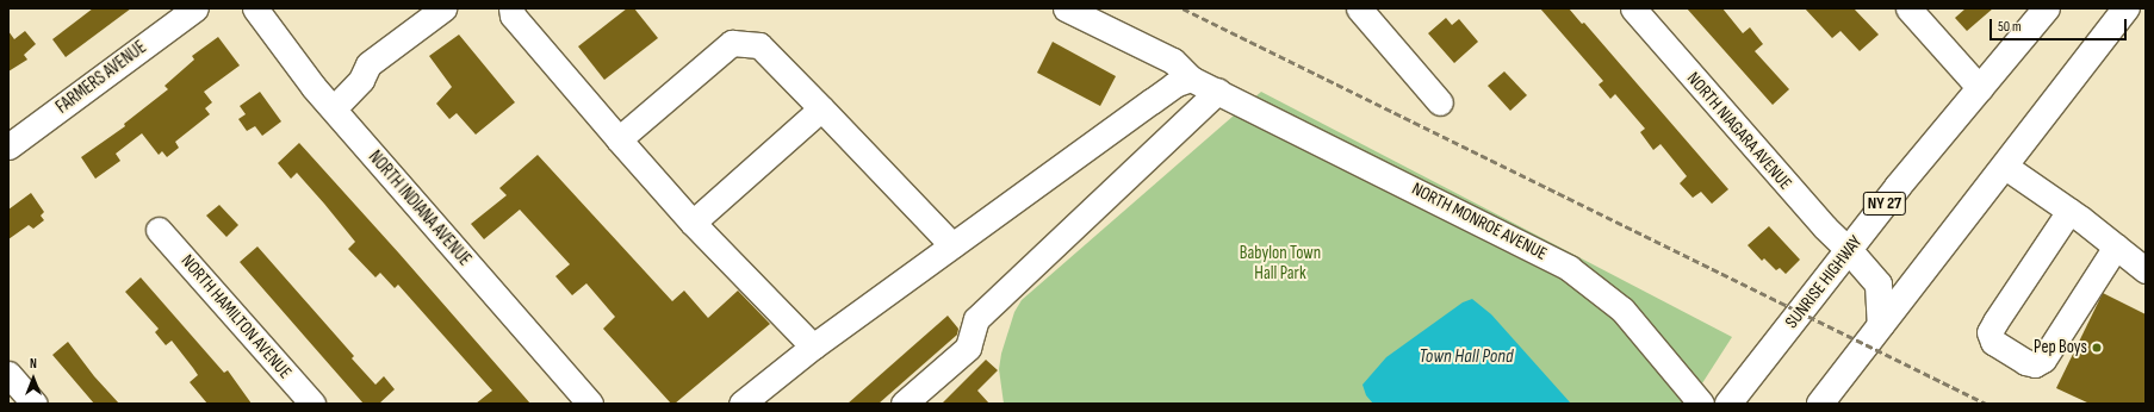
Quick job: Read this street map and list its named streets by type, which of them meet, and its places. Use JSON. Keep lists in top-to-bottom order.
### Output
{
  "streets": {
    "highway": ["NY 27", "SUNRISE HIGHWAY"],
    "street": [
      "FARMERS AVENUE",
      "NORTH NIAGARA AVENUE",
      "NORTH INDIANA AVENUE",
      "NORTH MONROE AVENUE",
      "NORTH HAMILTON AVENUE"
    ]
  },
  "crossings": [
    ["NORTH NIAGARA AVENUE", "SUNRISE HIGHWAY"]
  ],
  "water": ["Town Hall Pond"],
  "parks": ["Babylon Town Hall Park"],
  "places": ["Pep Boys"],
  "scale_bar": "50 m",
  "north": "top"
}
